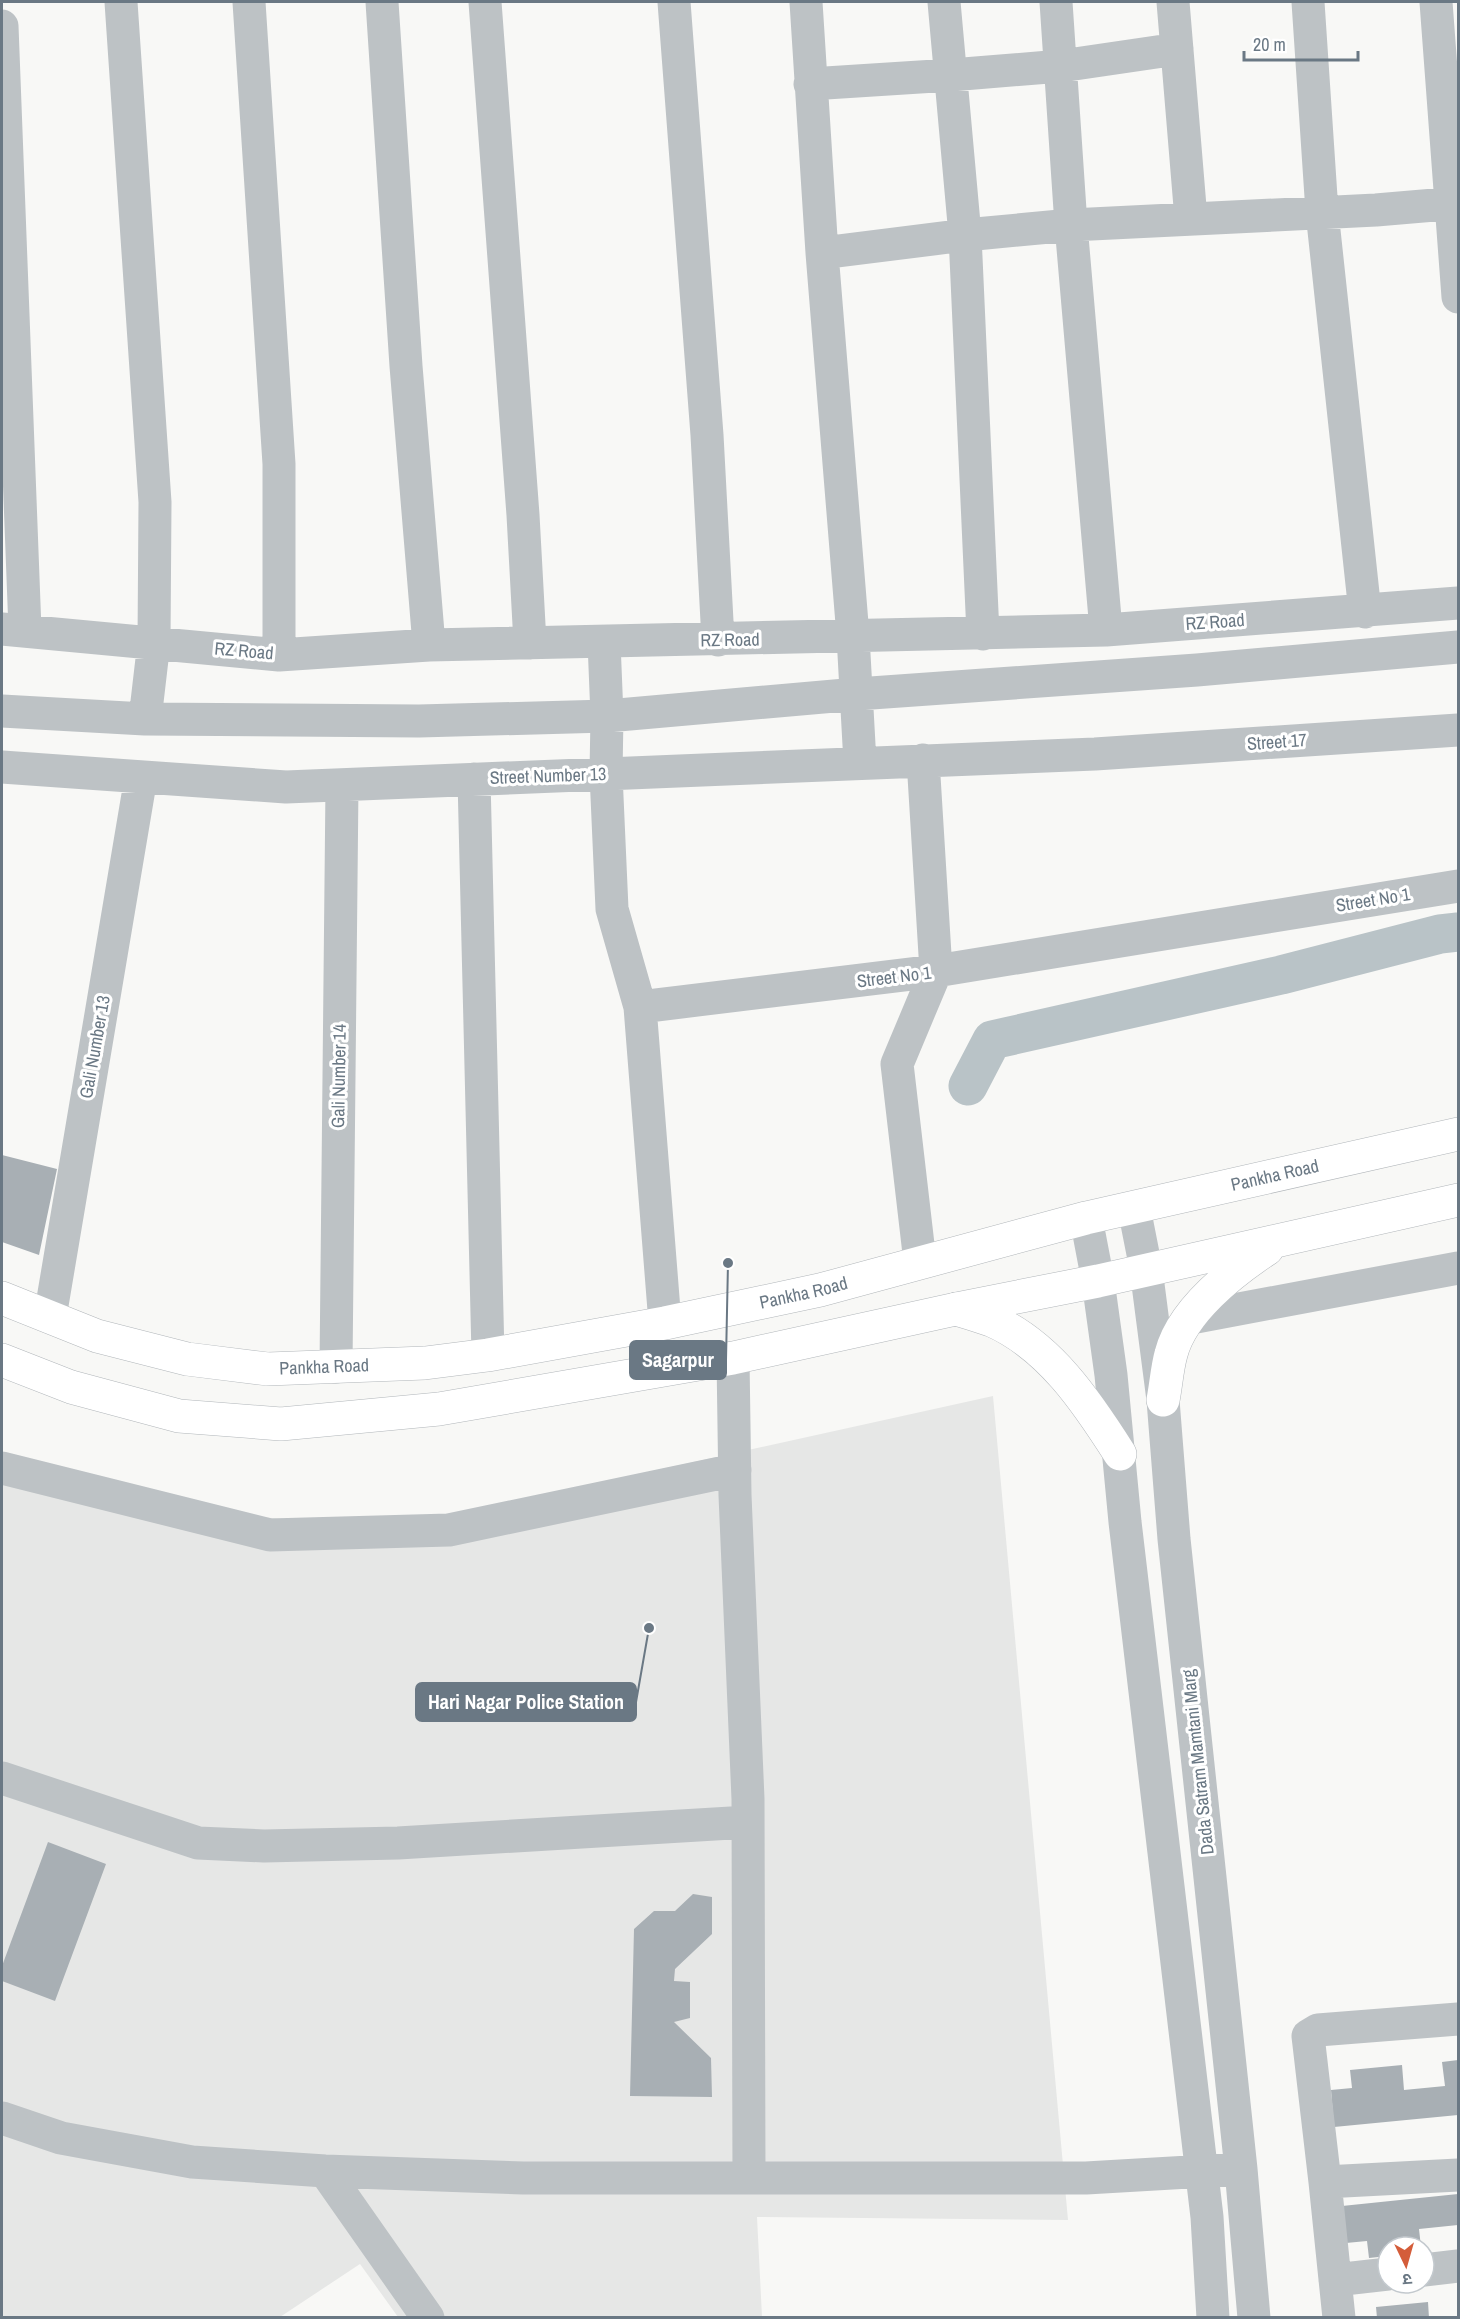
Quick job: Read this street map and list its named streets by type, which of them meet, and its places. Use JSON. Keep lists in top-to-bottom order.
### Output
{
  "streets": {
    "main road": ["Pankha Road"],
    "street": [
      "RZ Road",
      "Street 17",
      "Street Number 13",
      "Street No 1",
      "Gali Number 13",
      "Gali Number 14",
      "Dada Satram Mamtani Marg"
    ]
  },
  "crossings": [
    ["Street 17", "Street Number 13"],
    ["Street Number 13", "Gali Number 13"],
    ["Street Number 13", "Gali Number 14"],
    ["Gali Number 13", "Pankha Road"],
    ["Gali Number 14", "Pankha Road"],
    ["Pankha Road", "Dada Satram Mamtani Marg"]
  ],
  "places": ["Sagarpur", "Hari Nagar Police Station"],
  "scale_bar": "20 m",
  "north": "bottom"
}
